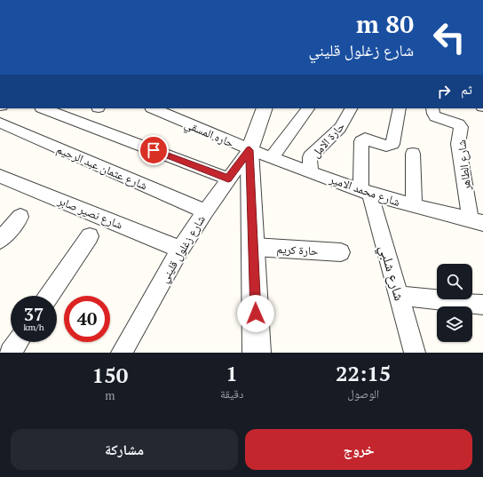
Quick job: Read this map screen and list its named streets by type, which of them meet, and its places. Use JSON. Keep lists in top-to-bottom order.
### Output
{
  "streets": {
    "street": [
      "حاره المسقي",
      "حارة الامل",
      "شارع الطاهر",
      "شارع عثمان عبد الرحيم",
      "شارع محمد الامير",
      "شارع نصير صابر",
      "شارع زغلول قليني",
      "حارة كريم",
      "شارع شلبي"
    ]
  },
  "crossings": [
    ["حاره المسقي", "شارع محمد الامير"],
    ["حاره المسقي", "شارع زغلول قليني"],
    ["حارة الامل", "شارع محمد الامير"],
    ["شارع الطاهر", "شارع محمد الامير"],
    ["شارع عثمان عبد الرحيم", "شارع زغلول قليني"],
    ["شارع محمد الامير", "شارع زغلول قليني"],
    ["شارع محمد الامير", "شارع شلبي"],
    ["شارع نصير صابر", "شارع زغلول قليني"]
  ],
  "page": {
    "turn": ["80 m", "شارع زغلول قليني"],
    "then": "ثم",
    "speed": "37 km/h",
    "limit": "40",
    "eta": [
      "22:15",
      "الوصول",
      "1",
      "دقيقة",
      "150",
      "m"
    ],
    "buttons": ["خروج", "مشاركة"]
  }
}
